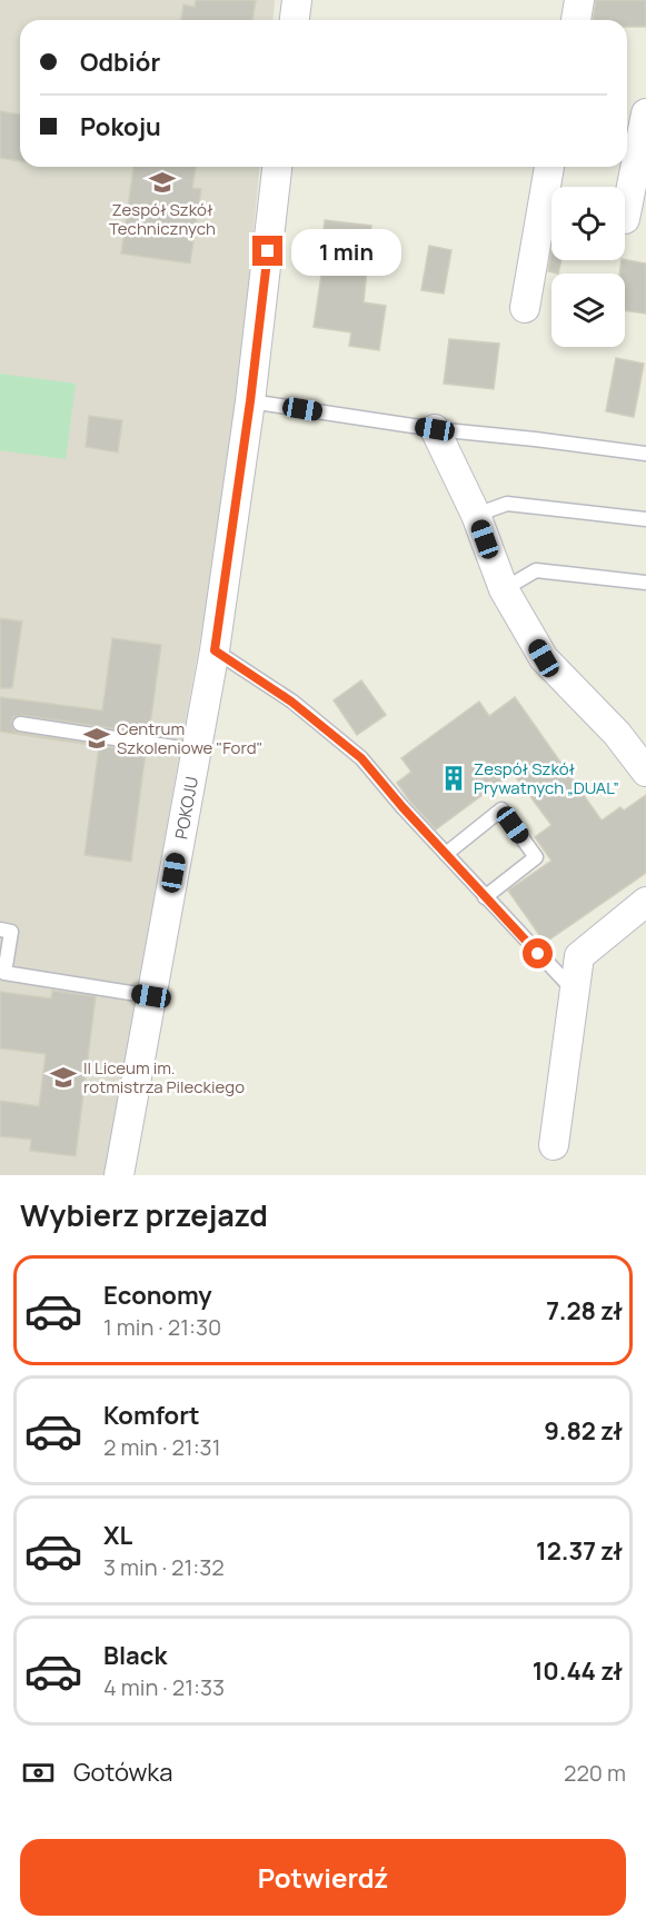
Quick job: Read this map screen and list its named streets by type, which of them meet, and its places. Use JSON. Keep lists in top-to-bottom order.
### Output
{
  "streets": {
    "street": ["POKOJU"]
  },
  "places": {
    "school or university": ["Zespół Szkół Technicznych", "Centrum Szkoleniowe \"Ford\"", "II Liceum im. rotmistrza Pileckiego"],
    "building": ["Zespół Szkół Prywatnych „DUAL”"]
  },
  "page": {
    "banner": ["Odbiór", "Pokoju"],
    "bubble": "1 min",
    "heading": "Wybierz przejazd",
    "list": [
      {
        "name": "Economy",
        "note": "1 min · 21:30",
        "value": "7.28 zł"
      },
      {
        "name": "Komfort",
        "note": "2 min · 21:31",
        "value": "9.82 zł"
      },
      {
        "name": "XL",
        "note": "3 min · 21:32",
        "value": "12.37 zł"
      },
      {
        "name": "Black",
        "note": "4 min · 21:33",
        "value": "10.44 zł"
      }
    ],
    "pay": ["Gotówka", "220 m"],
    "buttons": "Potwierdź"
  }
}
